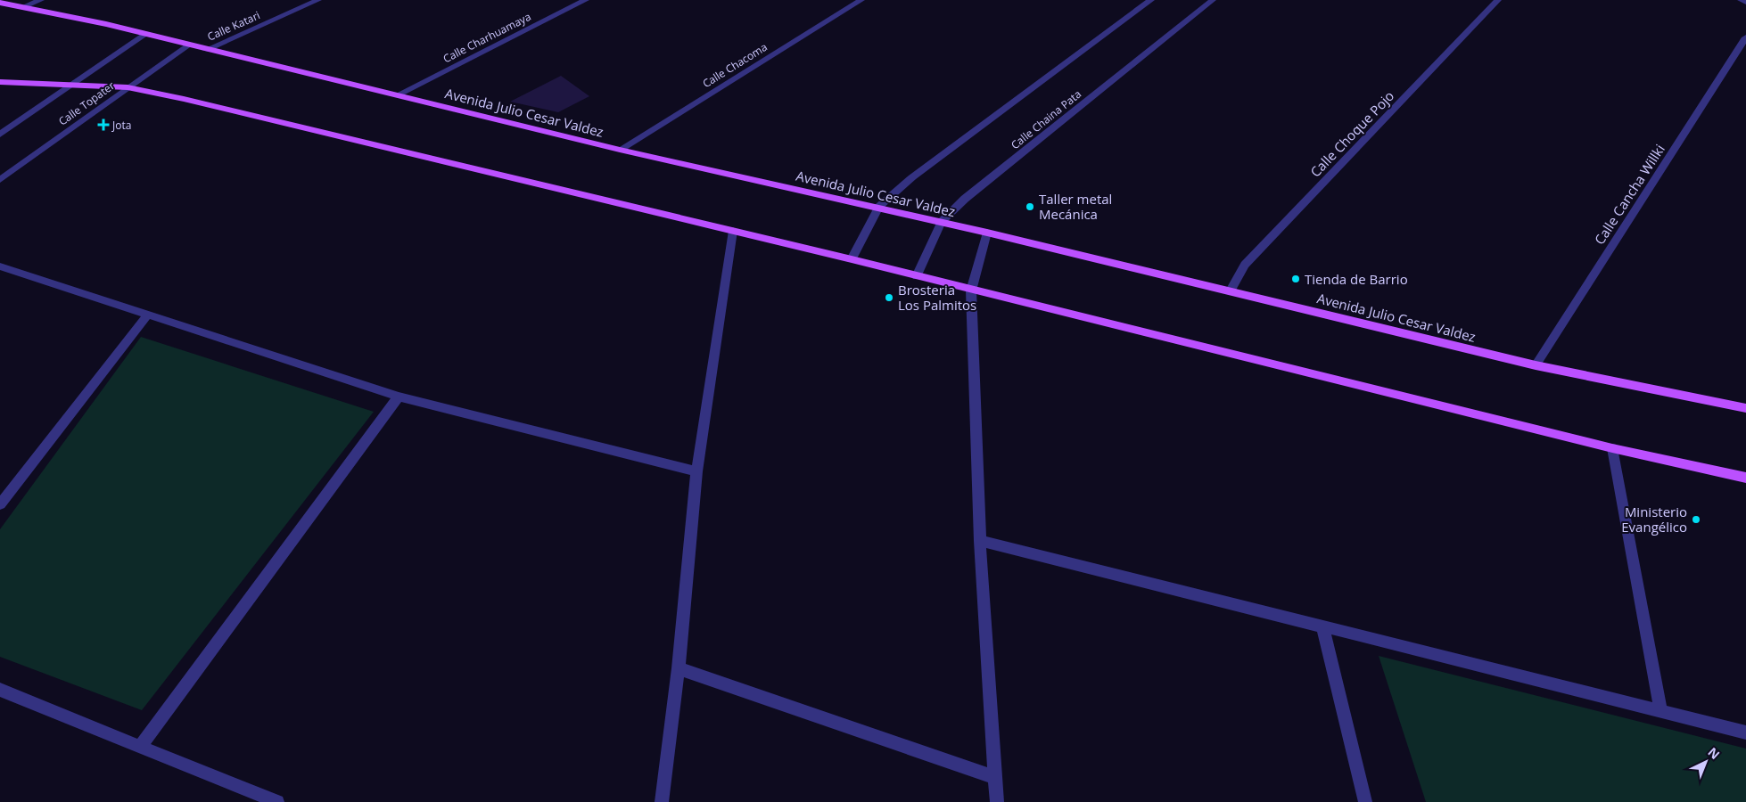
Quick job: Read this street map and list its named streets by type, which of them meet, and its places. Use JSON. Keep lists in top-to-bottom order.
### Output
{
  "streets": {
    "main road": ["Avenida Julio Cesar Valdez"],
    "street": [
      "Calle Katari",
      "Calle Charhuamaya",
      "Calle Chacoma",
      "Calle Topater",
      "Calle Chaina Pata",
      "Calle Choque Pojo",
      "Calle Cancha Willki"
    ]
  },
  "crossings": [
    ["Calle Katari", "Avenida Julio Cesar Valdez"],
    ["Calle Charhuamaya", "Avenida Julio Cesar Valdez"],
    ["Calle Chacoma", "Avenida Julio Cesar Valdez"],
    ["Calle Topater", "Avenida Julio Cesar Valdez"],
    ["Avenida Julio Cesar Valdez", "Calle Chaina Pata"],
    ["Avenida Julio Cesar Valdez", "Calle Choque Pojo"],
    ["Avenida Julio Cesar Valdez", "Calle Cancha Willki"]
  ],
  "places": {
    "health": ["Jota"],
    "other": [
      "Taller metal Mecánica",
      "Tienda de Barrio",
      "Brosteria Los Palmitos",
      "Ministerio Evangélico"
    ]
  },
  "north": "top right"
}
